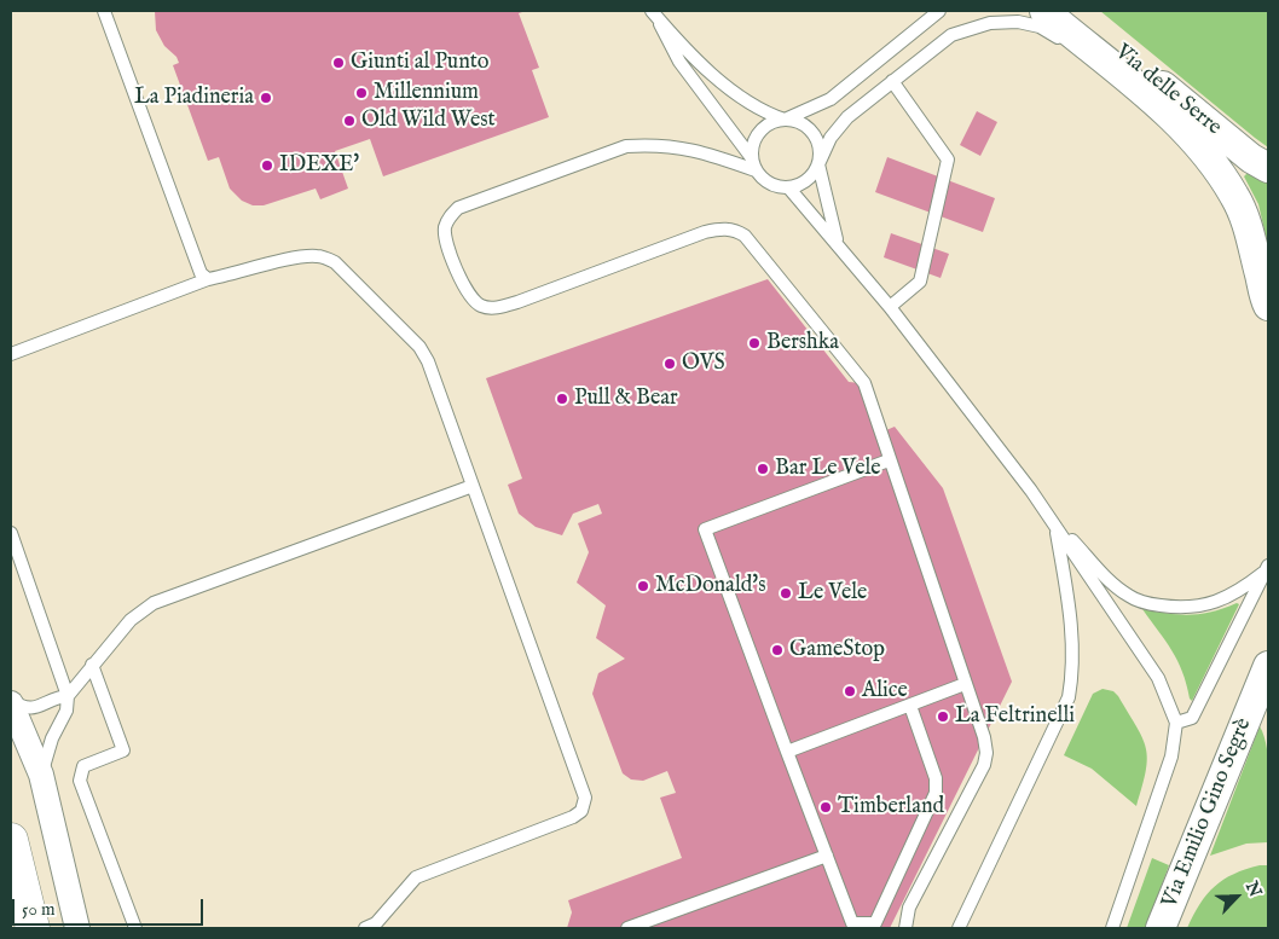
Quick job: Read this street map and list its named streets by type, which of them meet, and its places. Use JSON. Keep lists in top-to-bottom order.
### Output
{
  "streets": {
    "street": ["Via delle Serre", "Via Emilio Gino Segrè"]
  },
  "places": [
    "Giunti al Punto",
    "Millennium",
    "La Piadineria",
    "Old Wild West",
    "IDEXE'",
    "Bershka",
    "OVS",
    "Pull & Bear",
    "Bar Le Vele",
    "McDonald's",
    "Le Vele",
    "GameStop",
    "Alice",
    "La Feltrinelli",
    "Timberland"
  ],
  "scale_bar": "50 m",
  "north": "top right"
}
